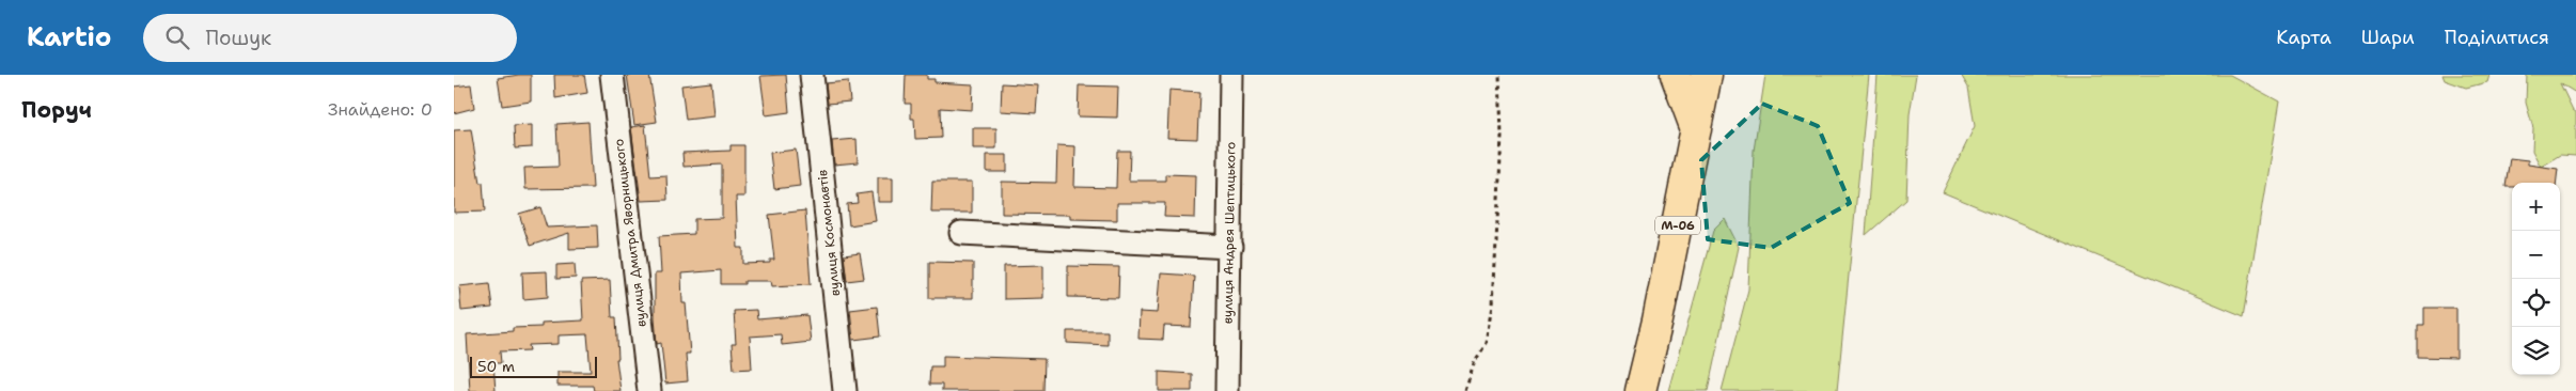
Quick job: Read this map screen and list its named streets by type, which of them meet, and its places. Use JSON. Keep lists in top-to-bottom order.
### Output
{
  "streets": {
    "highway": ["М-06"],
    "street": ["вулиця Дмитра Яворницького", "вулиця Космонавтів", "вулиця Андрея Шептицького"]
  },
  "scale_bar": "50 m",
  "page": {
    "header": "Kartio",
    "search": "Пошук",
    "nav": ["Карта", "Шари", "Поділитися"],
    "heading": ["Поруч", "Знайдено: 0"],
    "map_buttons": ["+", "−"],
    "scale": "50 m"
  }
}
